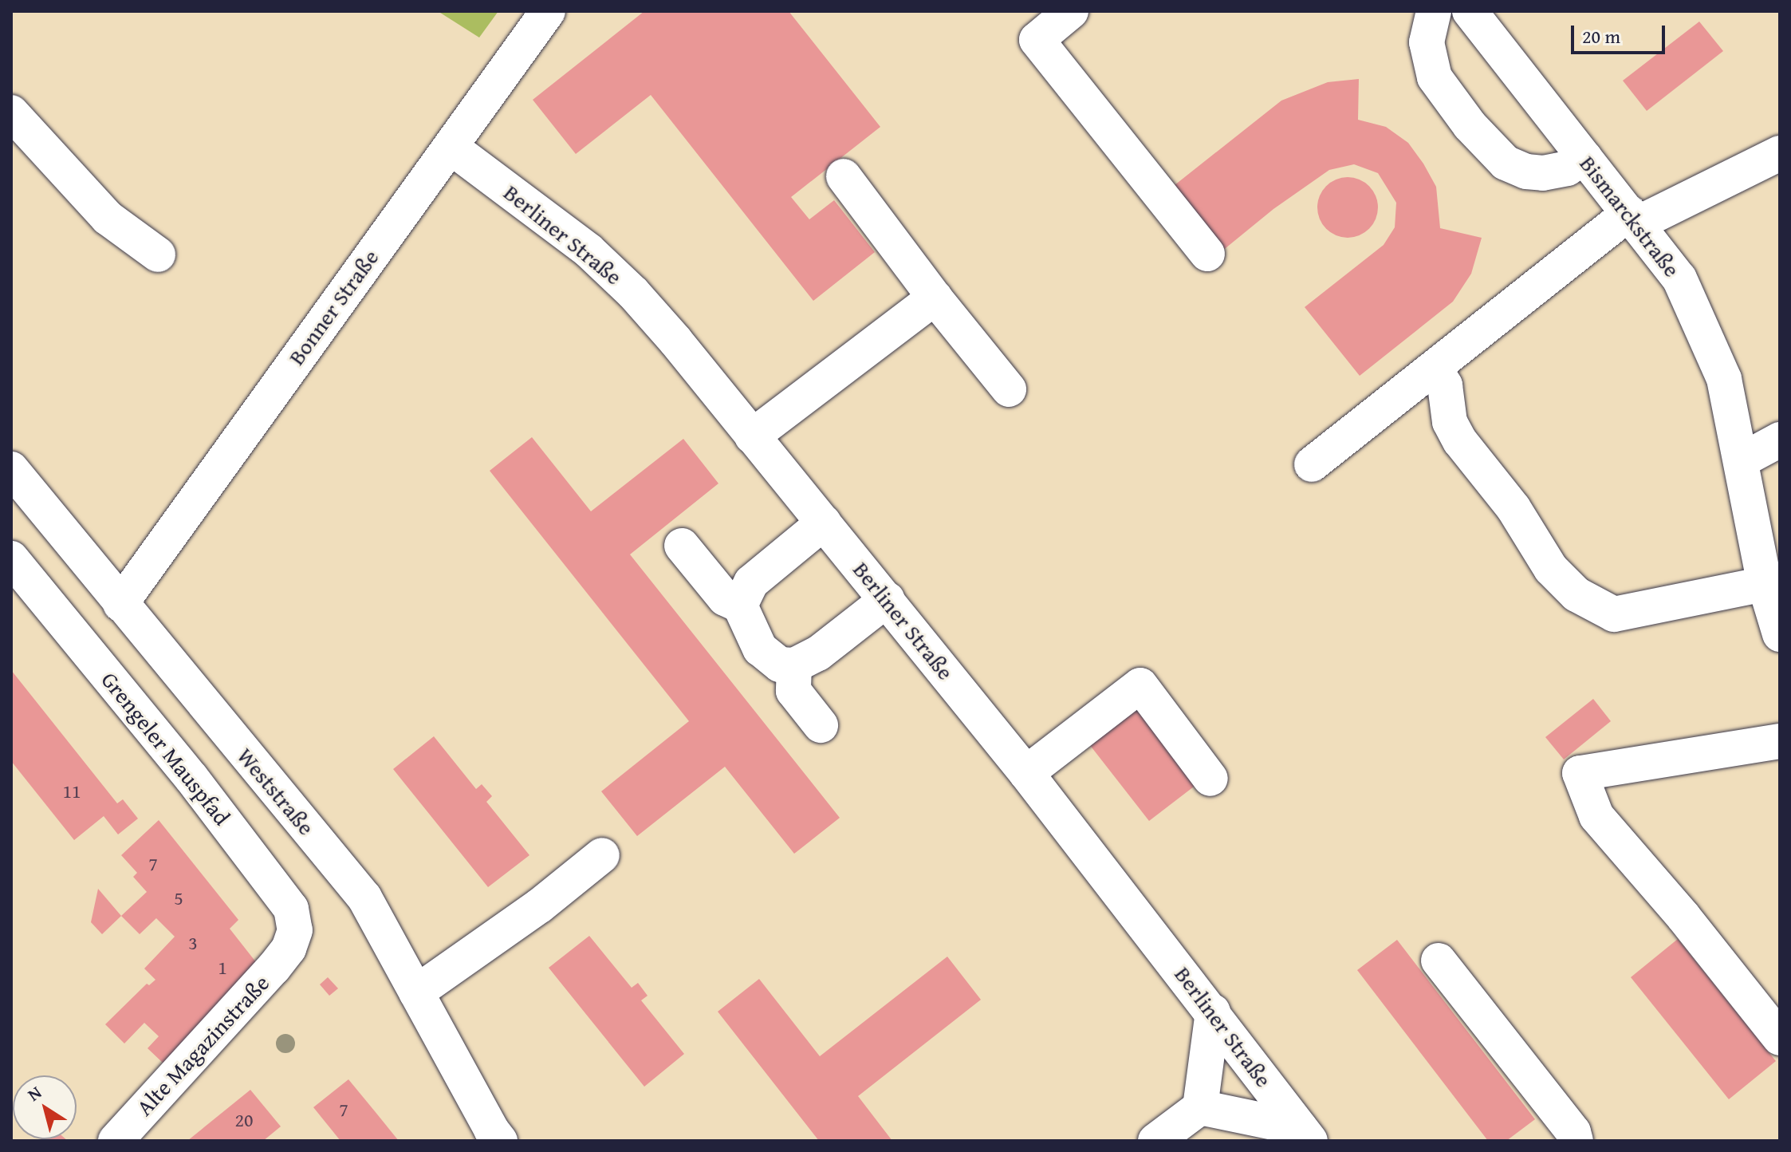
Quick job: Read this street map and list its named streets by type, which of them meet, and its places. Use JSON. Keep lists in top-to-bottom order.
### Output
{
  "streets": {
    "street": [
      "Bismarckstraße",
      "Berliner Straße",
      "Bonner Straße",
      "Grengeler Mauspfad",
      "Weststraße",
      "Alte Magazinstraße"
    ]
  },
  "crossings": [
    ["Berliner Straße", "Bonner Straße"],
    ["Bonner Straße", "Weststraße"],
    ["Grengeler Mauspfad", "Alte Magazinstraße"]
  ],
  "house_numbers": [
    "11",
    "7",
    "5",
    "3",
    "1",
    "7",
    "20"
  ],
  "scale_bar": "20 m",
  "north": "top left"
}
